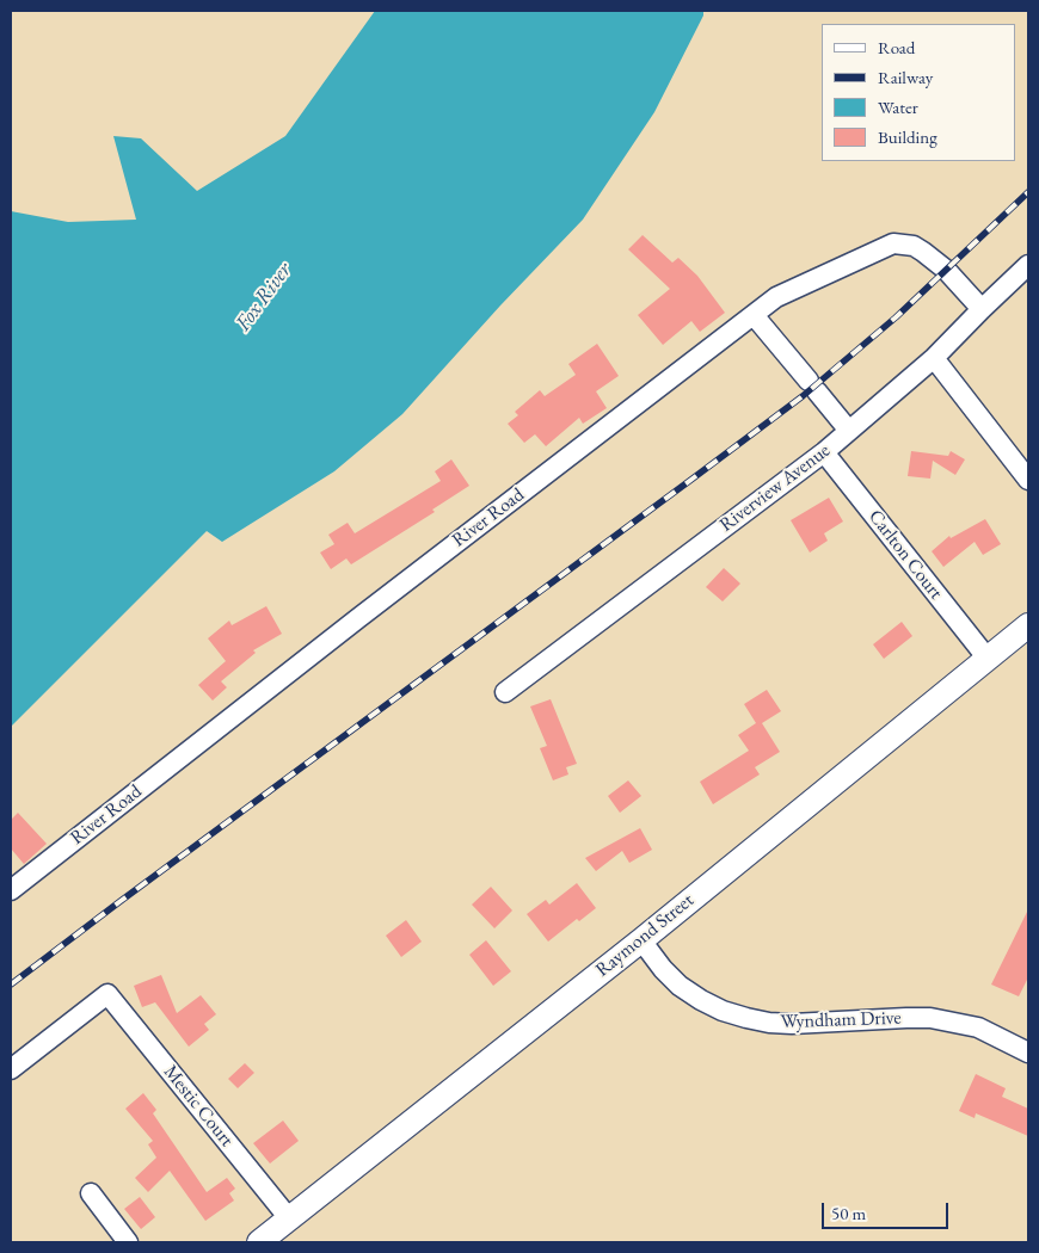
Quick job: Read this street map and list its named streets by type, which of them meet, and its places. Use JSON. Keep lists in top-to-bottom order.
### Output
{
  "streets": {
    "street": [
      "Riverview Avenue",
      "River Road",
      "Carlton Court",
      "Raymond Street",
      "Wyndham Drive",
      "Mestic Court"
    ]
  },
  "crossings": [
    ["Riverview Avenue", "River Road"],
    ["Riverview Avenue", "Carlton Court"],
    ["Carlton Court", "Raymond Street"],
    ["Raymond Street", "Wyndham Drive"],
    ["Raymond Street", "Mestic Court"]
  ],
  "water": ["Fox River"],
  "legend": [
    "Road",
    "Railway",
    "Water",
    "Building"
  ],
  "scale_bar": "50 m"
}
